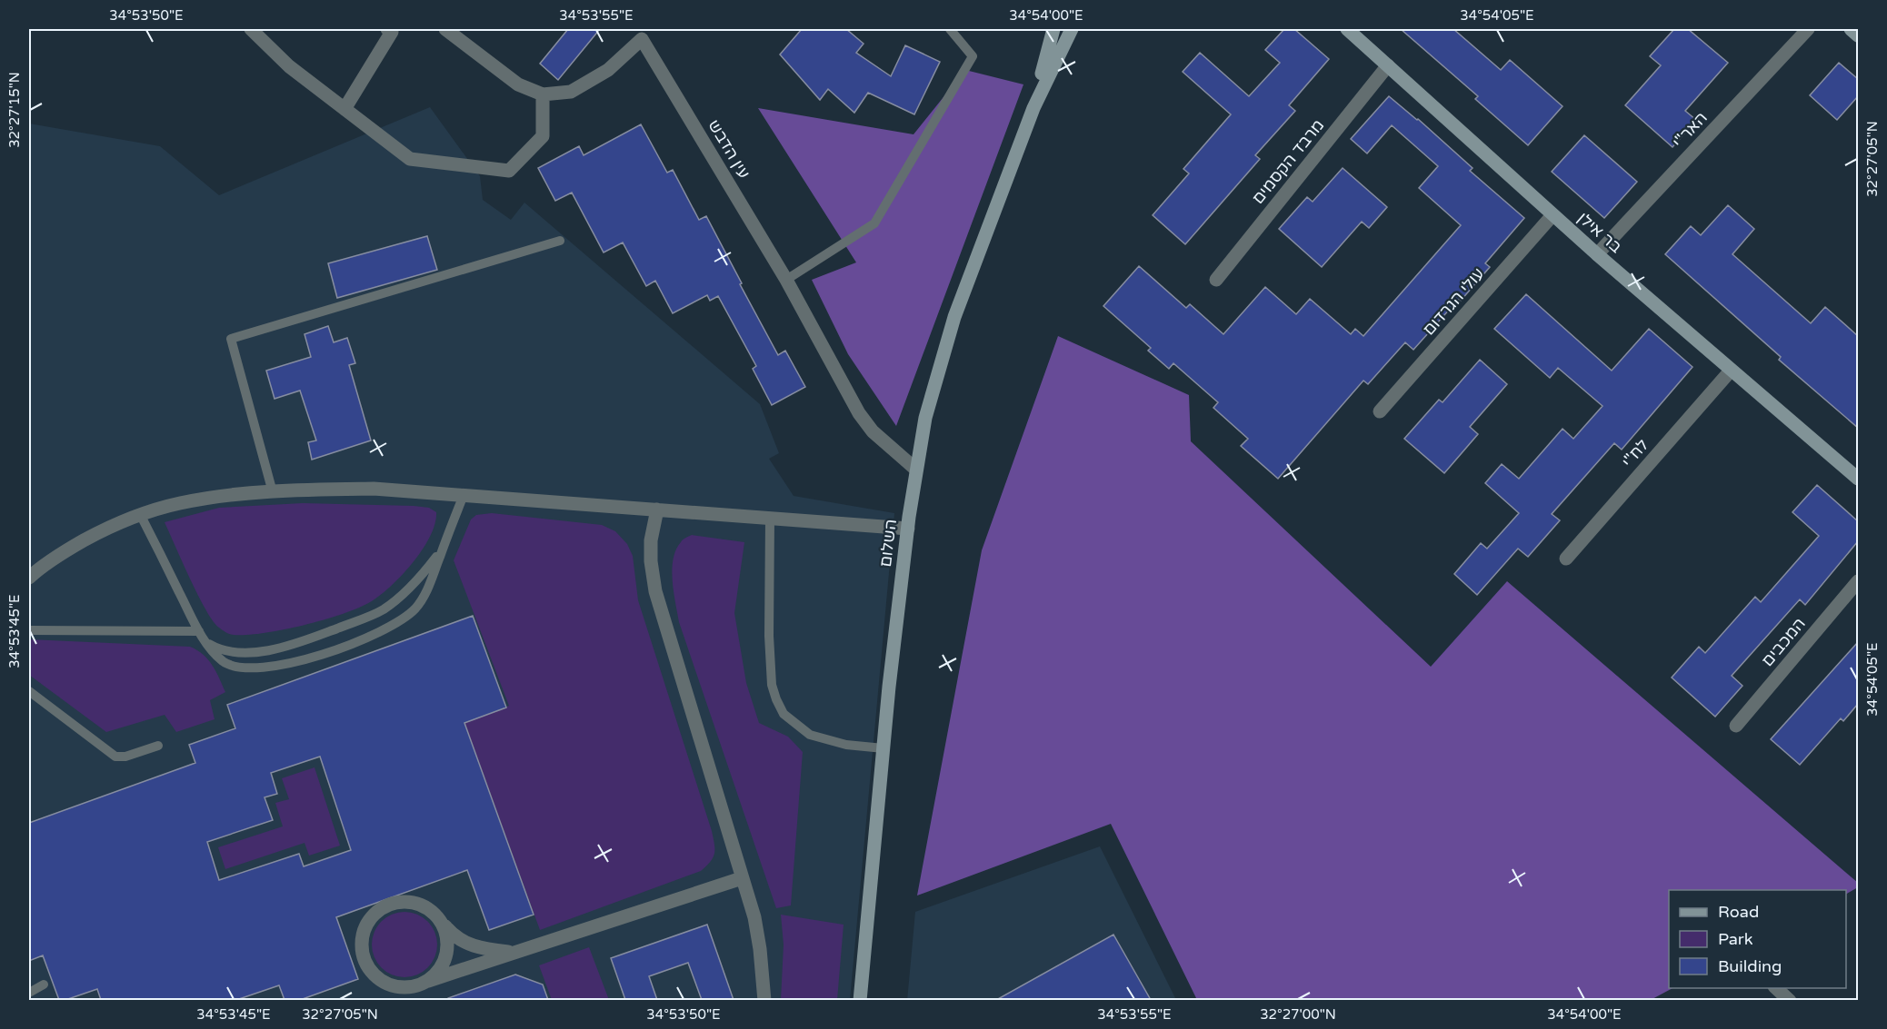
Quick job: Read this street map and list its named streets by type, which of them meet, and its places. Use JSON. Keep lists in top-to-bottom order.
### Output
{
  "streets": {
    "street": [
      "האר\"י",
      "עין הדבש",
      "מרבד הקסמים",
      "בר אילן",
      "עולי הגרדום",
      "לח\"י",
      "השלום",
      "המכבים"
    ]
  },
  "crossings": [
    ["האר\"י", "בר אילן"],
    ["עין הדבש", "השלום"],
    ["מרבד הקסמים", "בר אילן"],
    ["בר אילן", "עולי הגרדום"],
    ["בר אילן", "לח\"י"]
  ],
  "legend": ["Road", "Park", "Building"],
  "coordinates": [
    "34°53'50\"E",
    "34°53'55\"E",
    "34°54'00\"E",
    "34°54'05\"E",
    "32°27'15\"N",
    "32°27'05\"N",
    "34°53'45\"E",
    "32°27'00\"N"
  ]
}
